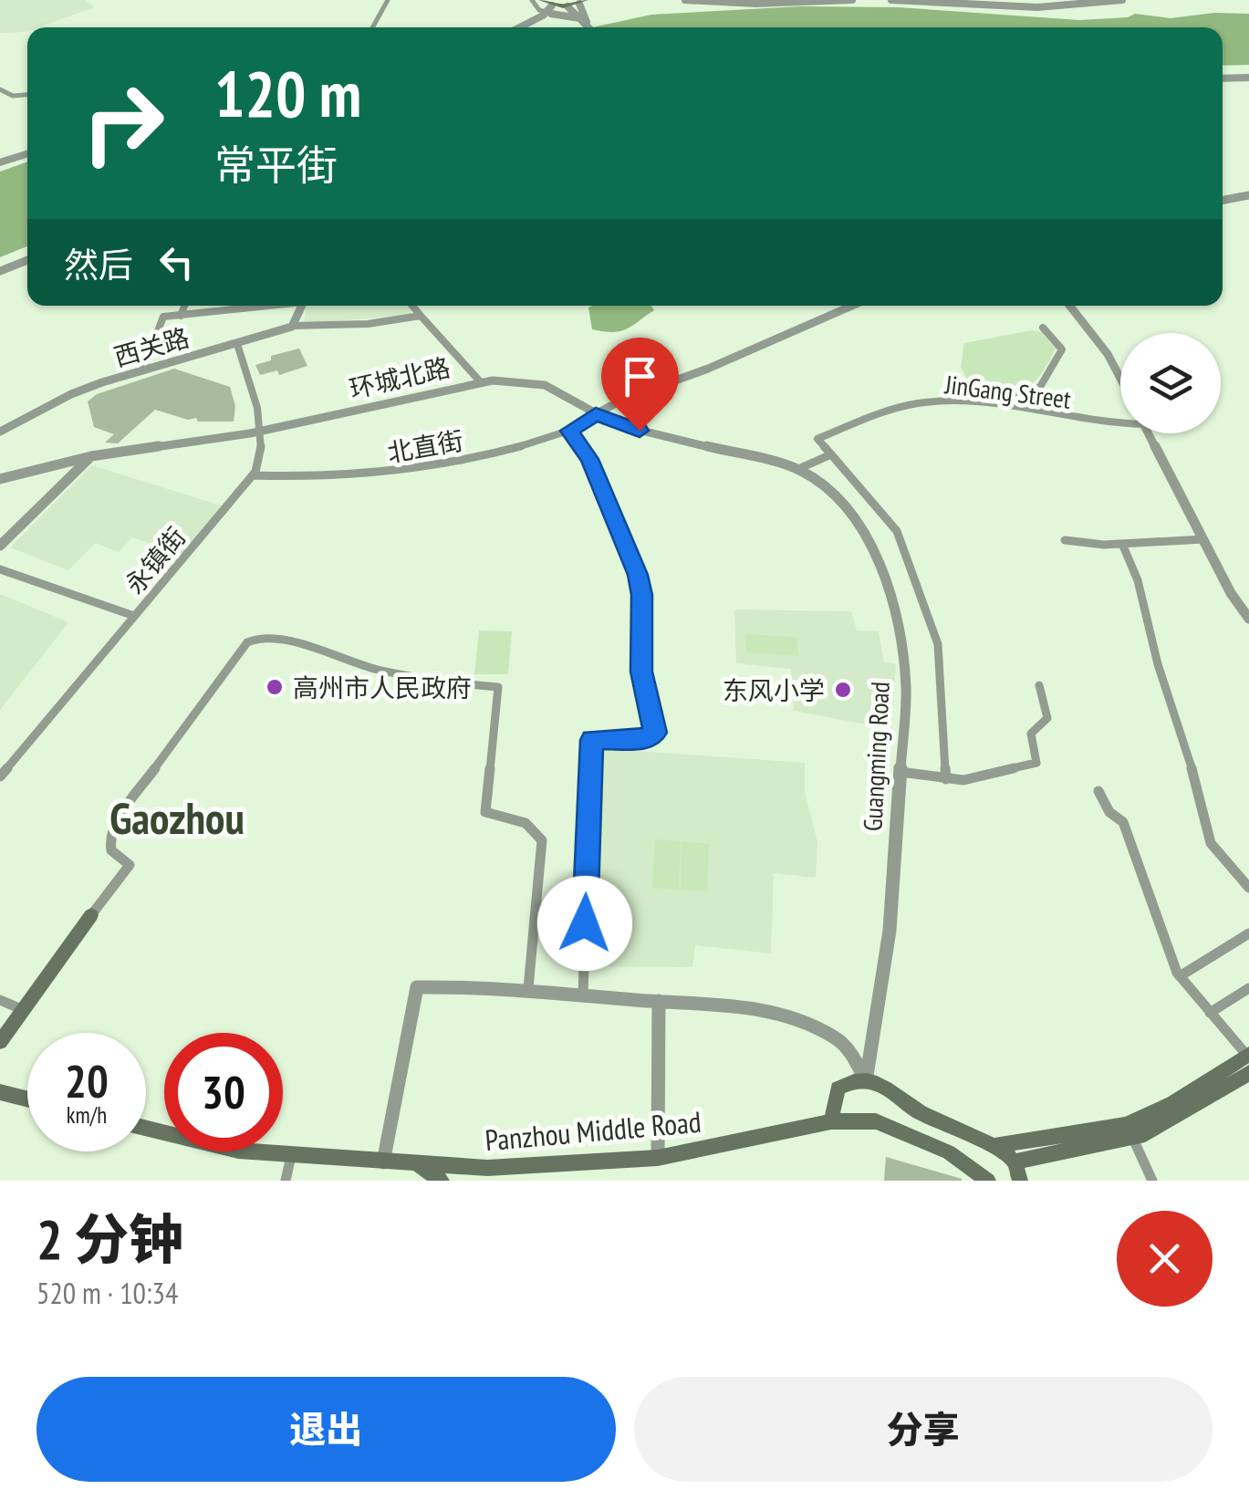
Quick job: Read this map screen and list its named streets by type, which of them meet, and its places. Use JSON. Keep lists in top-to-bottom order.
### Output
{
  "streets": {
    "main road": ["Panzhou Middle Road"],
    "street": [
      "西关路",
      "环城北路",
      "JinGang Street",
      "北直街",
      "永镇街",
      "Guangming Road"
    ]
  },
  "crossings": [
    ["西关路", "永镇街"],
    ["环城北路", "北直街"],
    ["环城北路", "永镇街"],
    ["环城北路", "Guangming Road"],
    ["北直街", "永镇街"]
  ],
  "districts": ["Gaozhou"],
  "places": ["高州市人民政府", "东风小学"],
  "page": {
    "turn": ["120 m", "常平街"],
    "then": "然后",
    "speed": "20 km/h",
    "limit": "30",
    "heading": ["2 分钟", "520 m · 10:34"],
    "buttons": ["退出", "分享"]
  }
}
